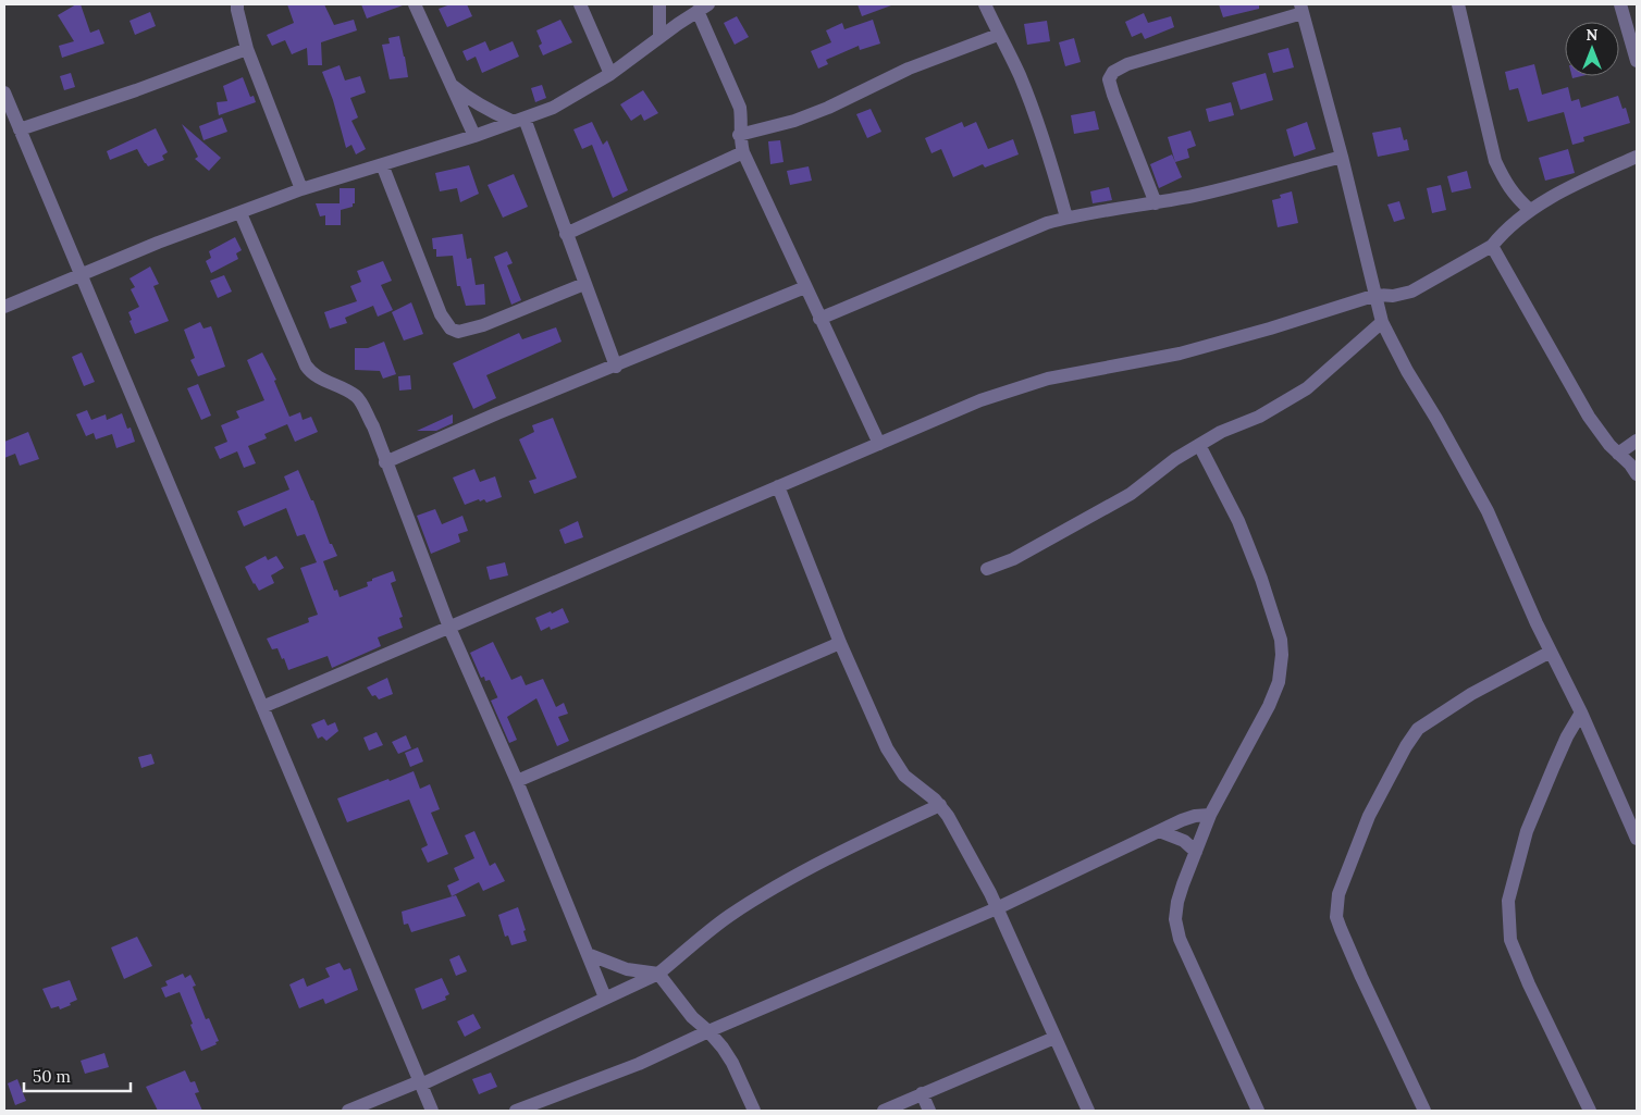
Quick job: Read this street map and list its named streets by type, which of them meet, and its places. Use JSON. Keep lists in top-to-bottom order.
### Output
{
  "scale_bar": "50 m",
  "north": "top"
}
